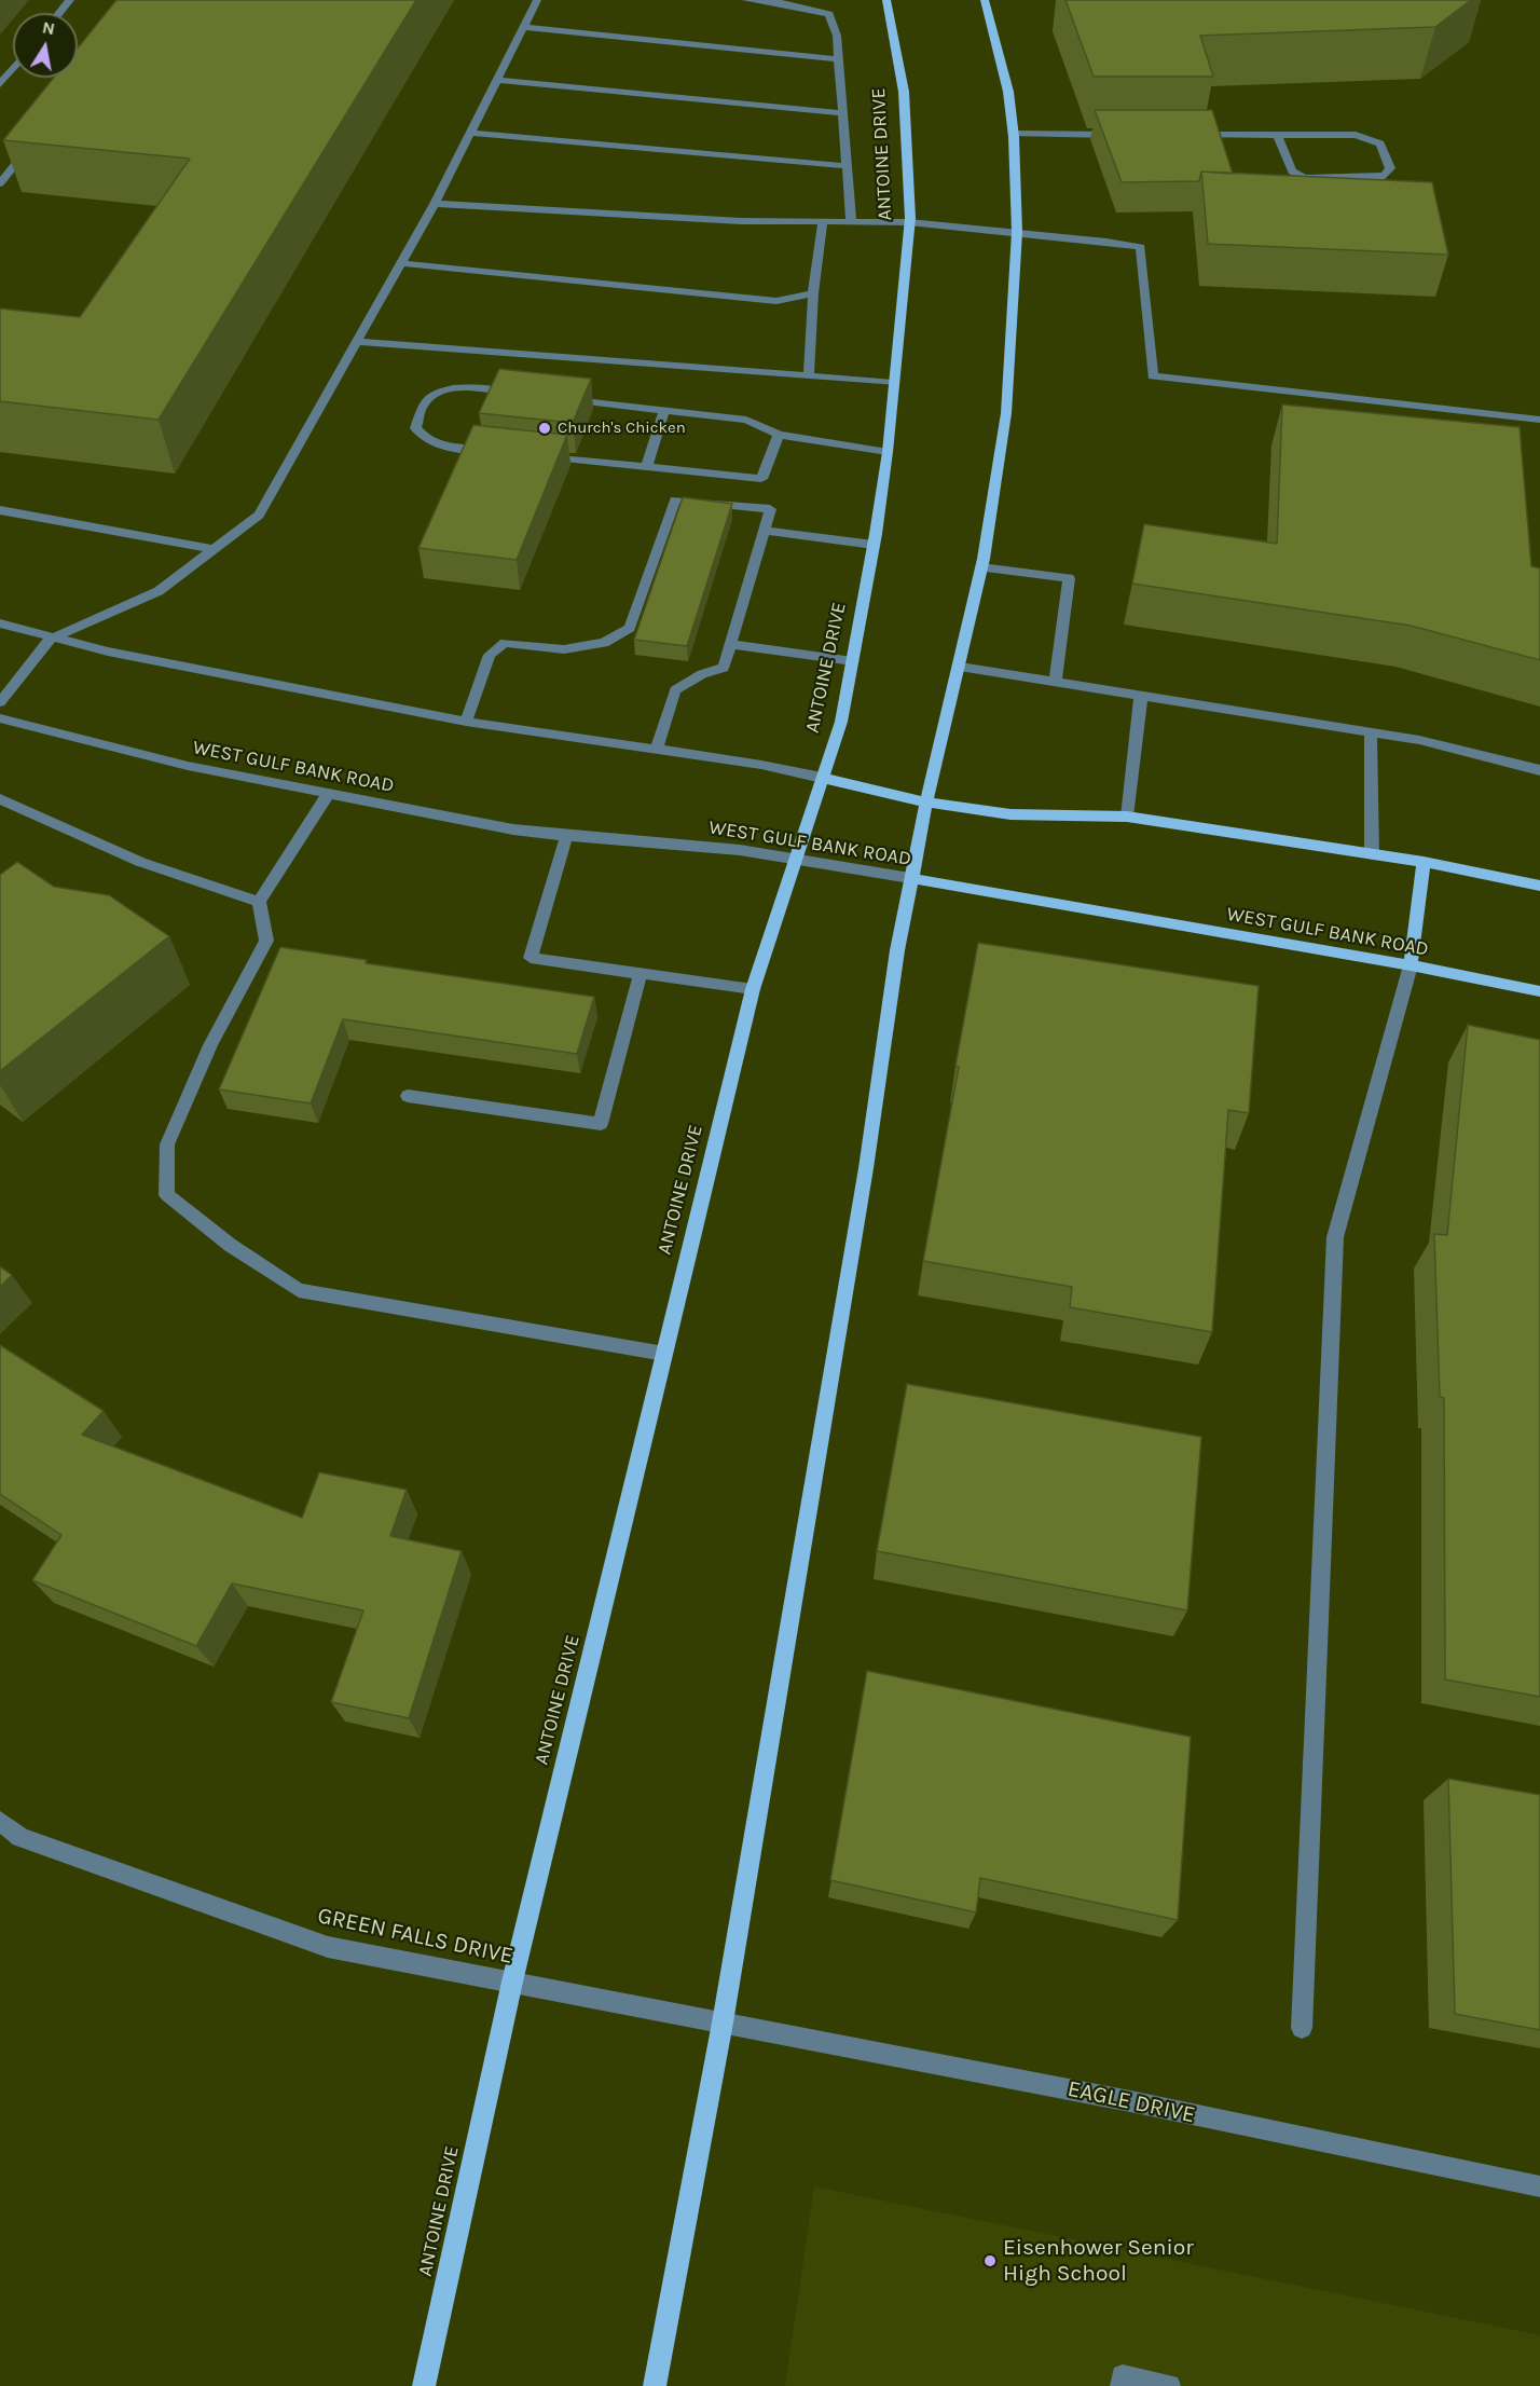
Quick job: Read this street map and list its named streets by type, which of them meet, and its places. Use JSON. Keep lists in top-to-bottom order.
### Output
{
  "streets": {
    "main road": ["ANTOINE DRIVE", "WEST GULF BANK ROAD"],
    "street": ["GREEN FALLS DRIVE", "EAGLE DRIVE"]
  },
  "crossings": [
    ["ANTOINE DRIVE", "WEST GULF BANK ROAD"],
    ["ANTOINE DRIVE", "GREEN FALLS DRIVE"],
    ["GREEN FALLS DRIVE", "EAGLE DRIVE"]
  ],
  "places": ["Church's Chicken", "Eisenhower Senior High School"],
  "north": "top"
}
